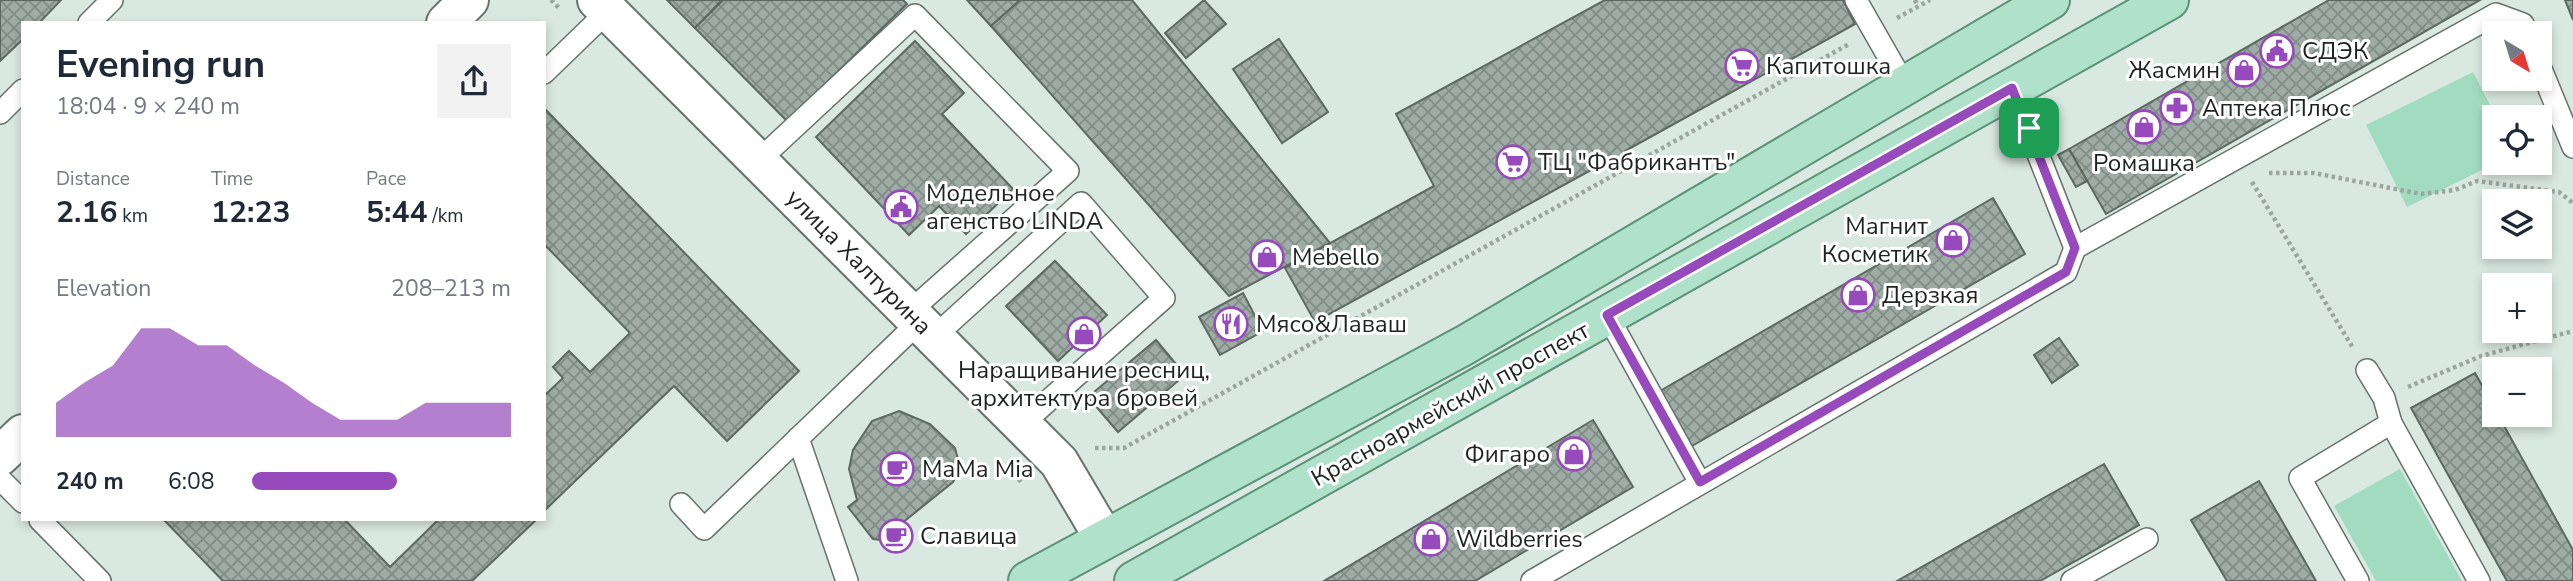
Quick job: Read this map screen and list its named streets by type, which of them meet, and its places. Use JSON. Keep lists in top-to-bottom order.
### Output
{
  "streets": {
    "main road": ["Красноармейский проспект"],
    "street": ["улица Халтурина"]
  },
  "crossings": [
    ["улица Халтурина", "Красноармейский проспект"]
  ],
  "places": {
    "public building": ["СДЭК", "Модельное агенство LINDA"],
    "supermarket": ["Капитошка", "ТЦ \"Фабрикантъ\""],
    "shop": [
      "Жасмин",
      "Ромашка",
      "Магнит Косметик",
      "Mebello",
      "Дерзкая",
      "Наращивание ресниц, архитектура бровей",
      "Фигаро",
      "Wildberries"
    ],
    "pharmacy": ["Аптека Плюс"],
    "restaurant": ["Мясо&Лаваш"],
    "cafe": ["MaMa Mia", "Славица"]
  },
  "north": "bottom right",
  "page": {
    "map_buttons": ["+", "−"],
    "heading": ["Evening run", "18:04 · 9 × 240 m"],
    "stats": [
      ["Distance", "2.16 km"],
      ["Time", "12:23"],
      ["Pace", "5:44 /km"]
    ],
    "chart": ["Elevation", "208–213 m"],
    "list": [
      {
        "name": "240 m",
        "note": "6:08"
      }
    ]
  }
}
